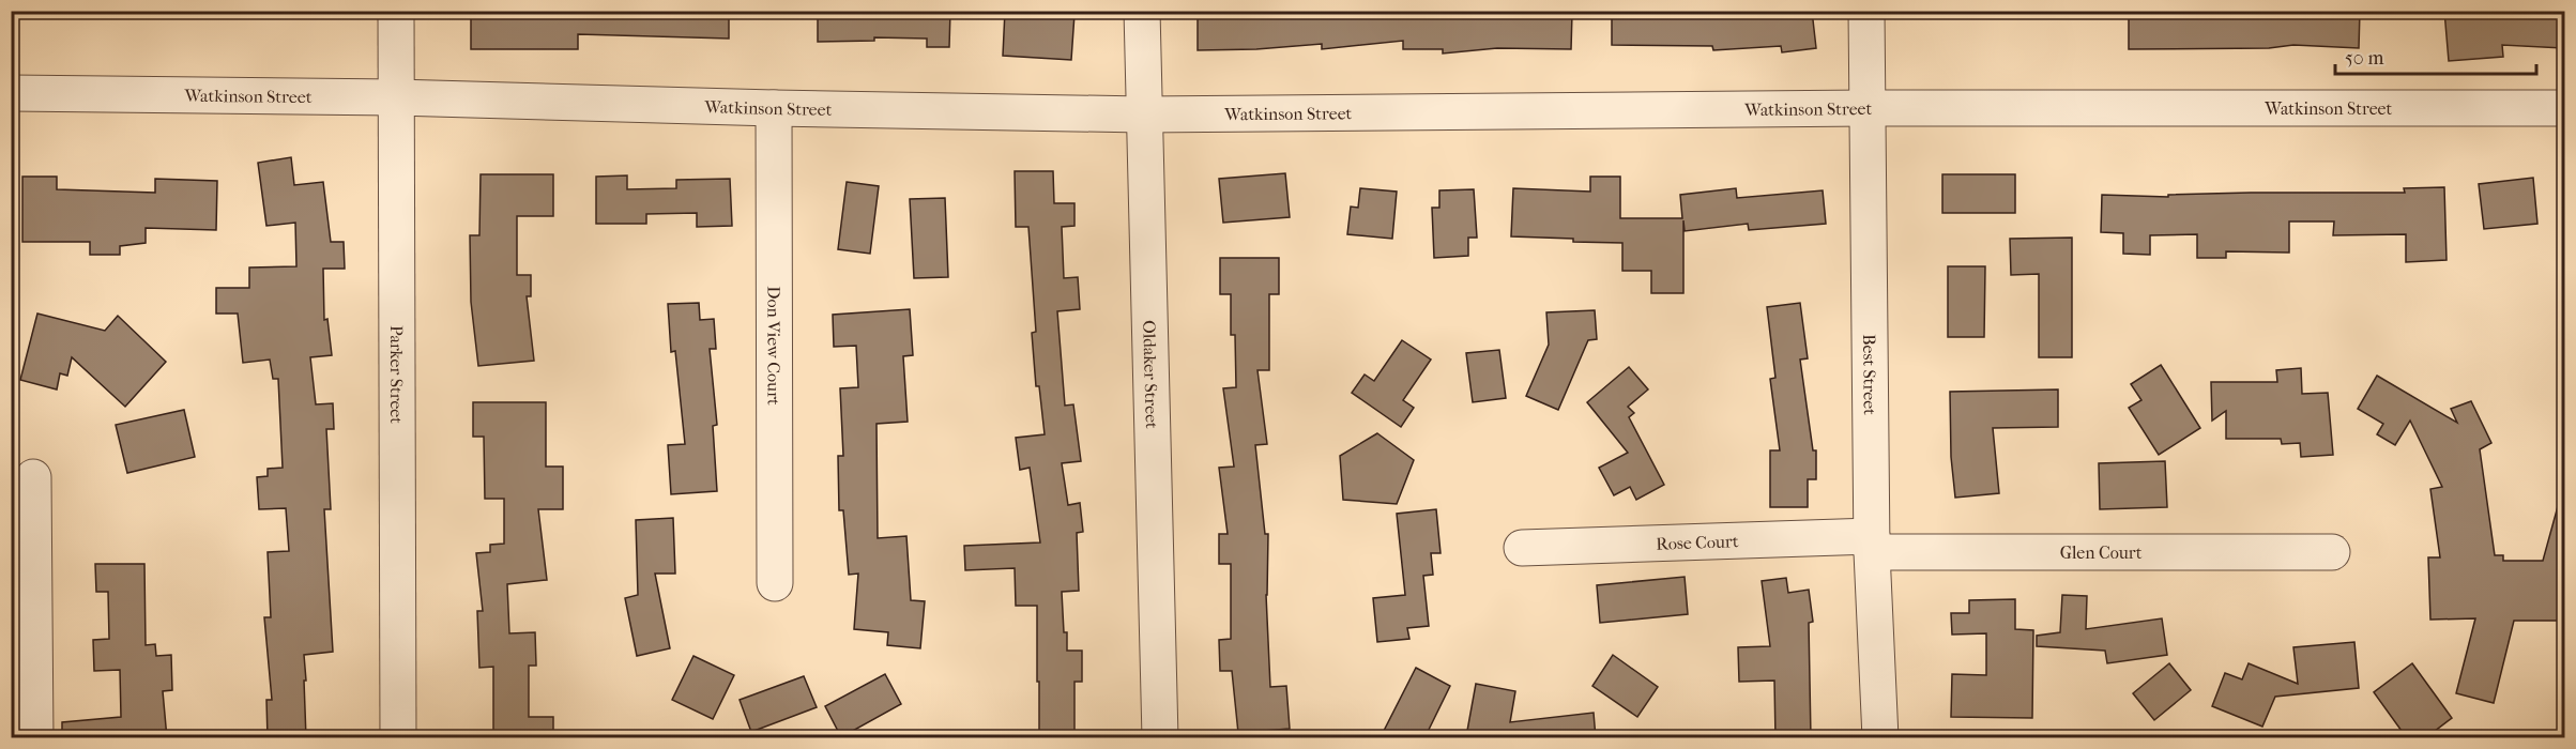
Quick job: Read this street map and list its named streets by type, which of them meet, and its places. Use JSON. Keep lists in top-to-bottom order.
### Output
{
  "streets": {
    "street": [
      "Watkinson Street",
      "Don View Court",
      "Parker Street",
      "Oldaker Street",
      "Best Street",
      "Rose Court",
      "Glen Court"
    ]
  },
  "crossings": [
    ["Watkinson Street", "Don View Court"],
    ["Watkinson Street", "Parker Street"],
    ["Watkinson Street", "Oldaker Street"],
    ["Watkinson Street", "Best Street"],
    ["Best Street", "Rose Court"],
    ["Best Street", "Glen Court"],
    ["Rose Court", "Glen Court"]
  ],
  "scale_bar": "50 m"
}
